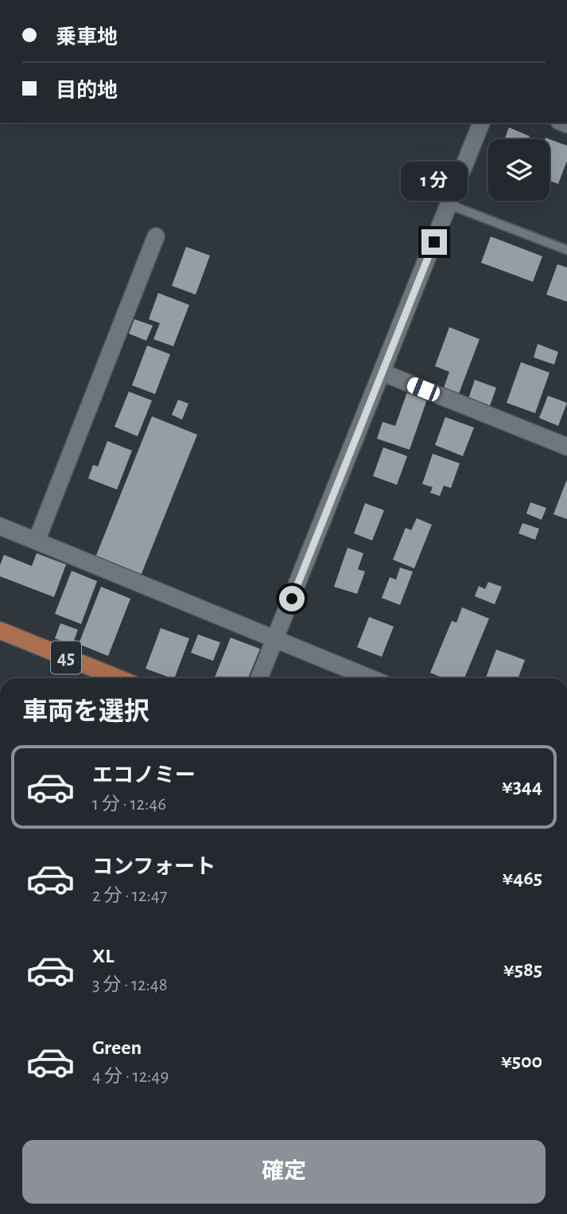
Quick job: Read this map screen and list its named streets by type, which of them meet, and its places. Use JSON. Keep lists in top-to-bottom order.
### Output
{
  "streets": {
    "main road": ["45"]
  },
  "page": {
    "banner": ["乗車地", "目的地"],
    "bubble": "1 分",
    "heading": "車両を選択",
    "list": [
      {
        "name": "エコノミー",
        "note": "1 分 · 12:46",
        "value": "¥344"
      },
      {
        "name": "コンフォート",
        "note": "2 分 · 12:47",
        "value": "¥465"
      },
      {
        "name": "XL",
        "note": "3 分 · 12:48",
        "value": "¥585"
      },
      {
        "name": "Green",
        "note": "4 分 · 12:49",
        "value": "¥500"
      }
    ],
    "buttons": "確定"
  }
}
